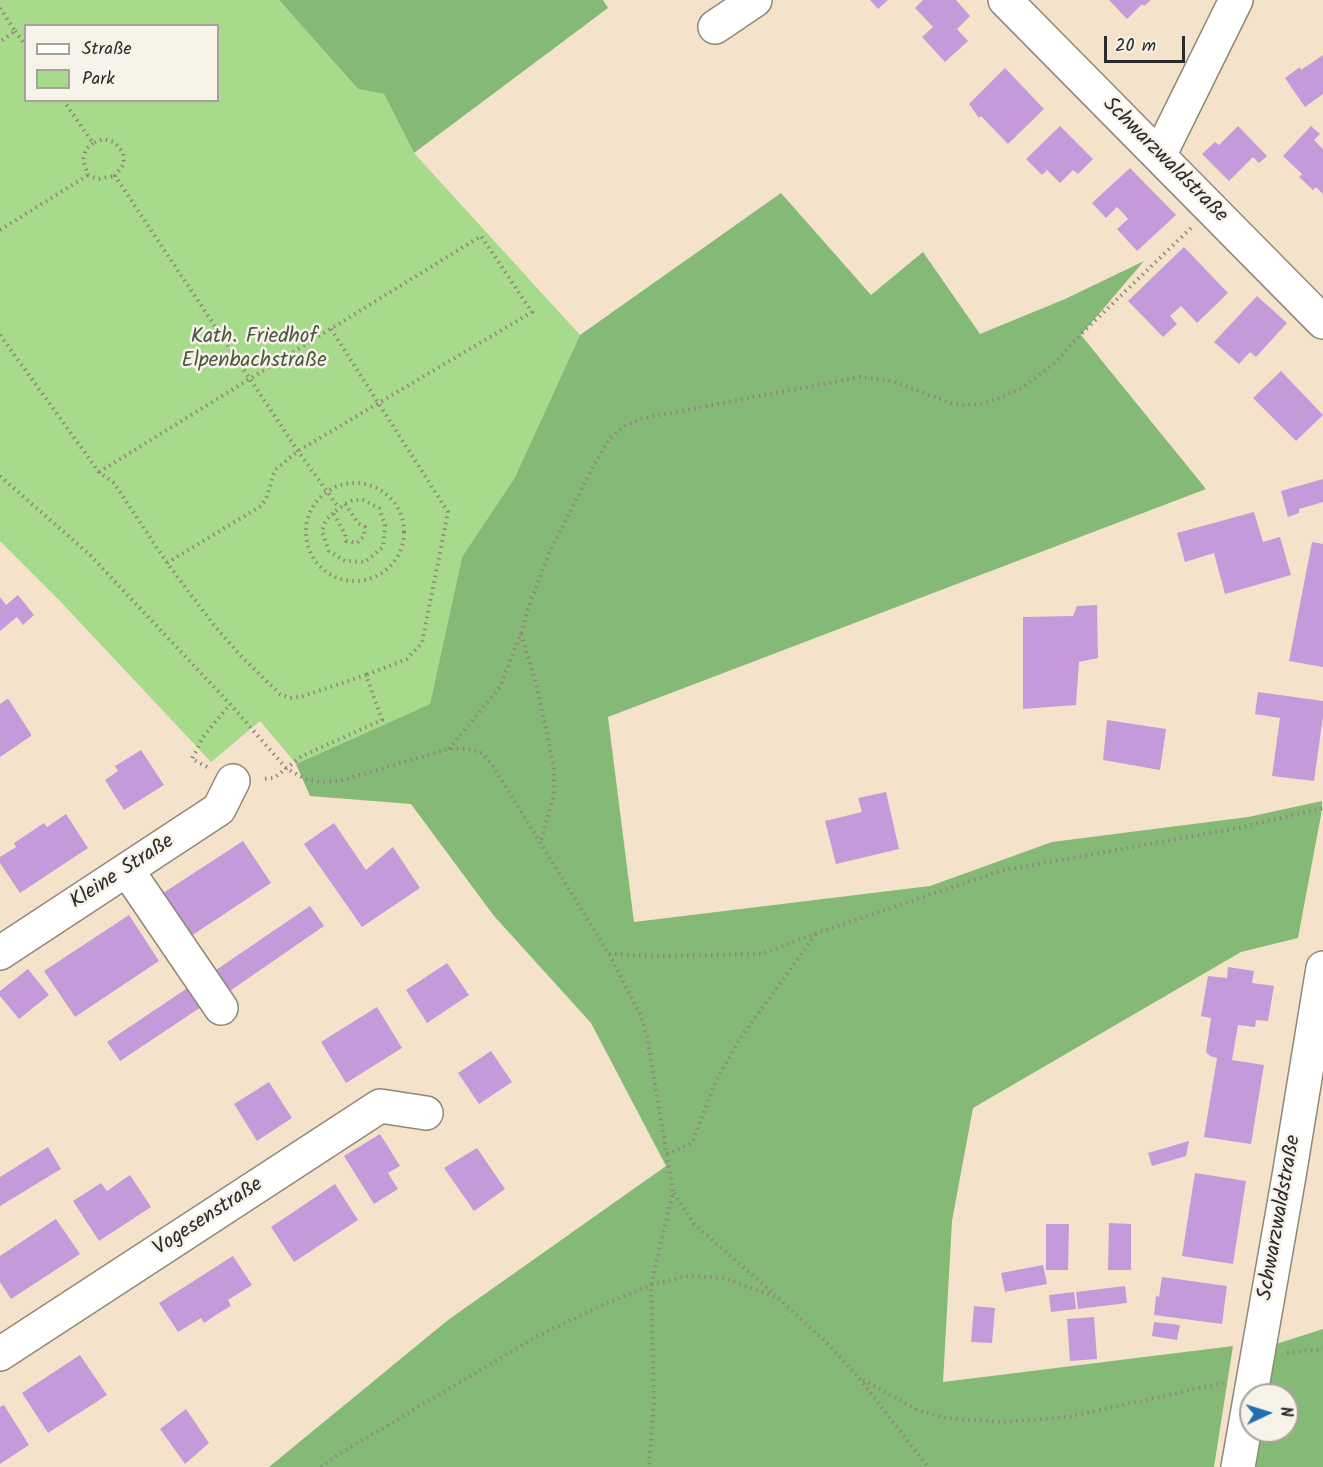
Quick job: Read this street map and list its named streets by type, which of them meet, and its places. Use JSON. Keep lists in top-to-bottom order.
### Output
{
  "streets": {
    "street": ["Schwarzwaldstraße", "Kleine Straße", "Vogesenstraße"]
  },
  "parks": ["Kath. Friedhof Elpenbachstraße"],
  "legend": ["Straße", "Park"],
  "scale_bar": "20 m",
  "north": "right"
}
